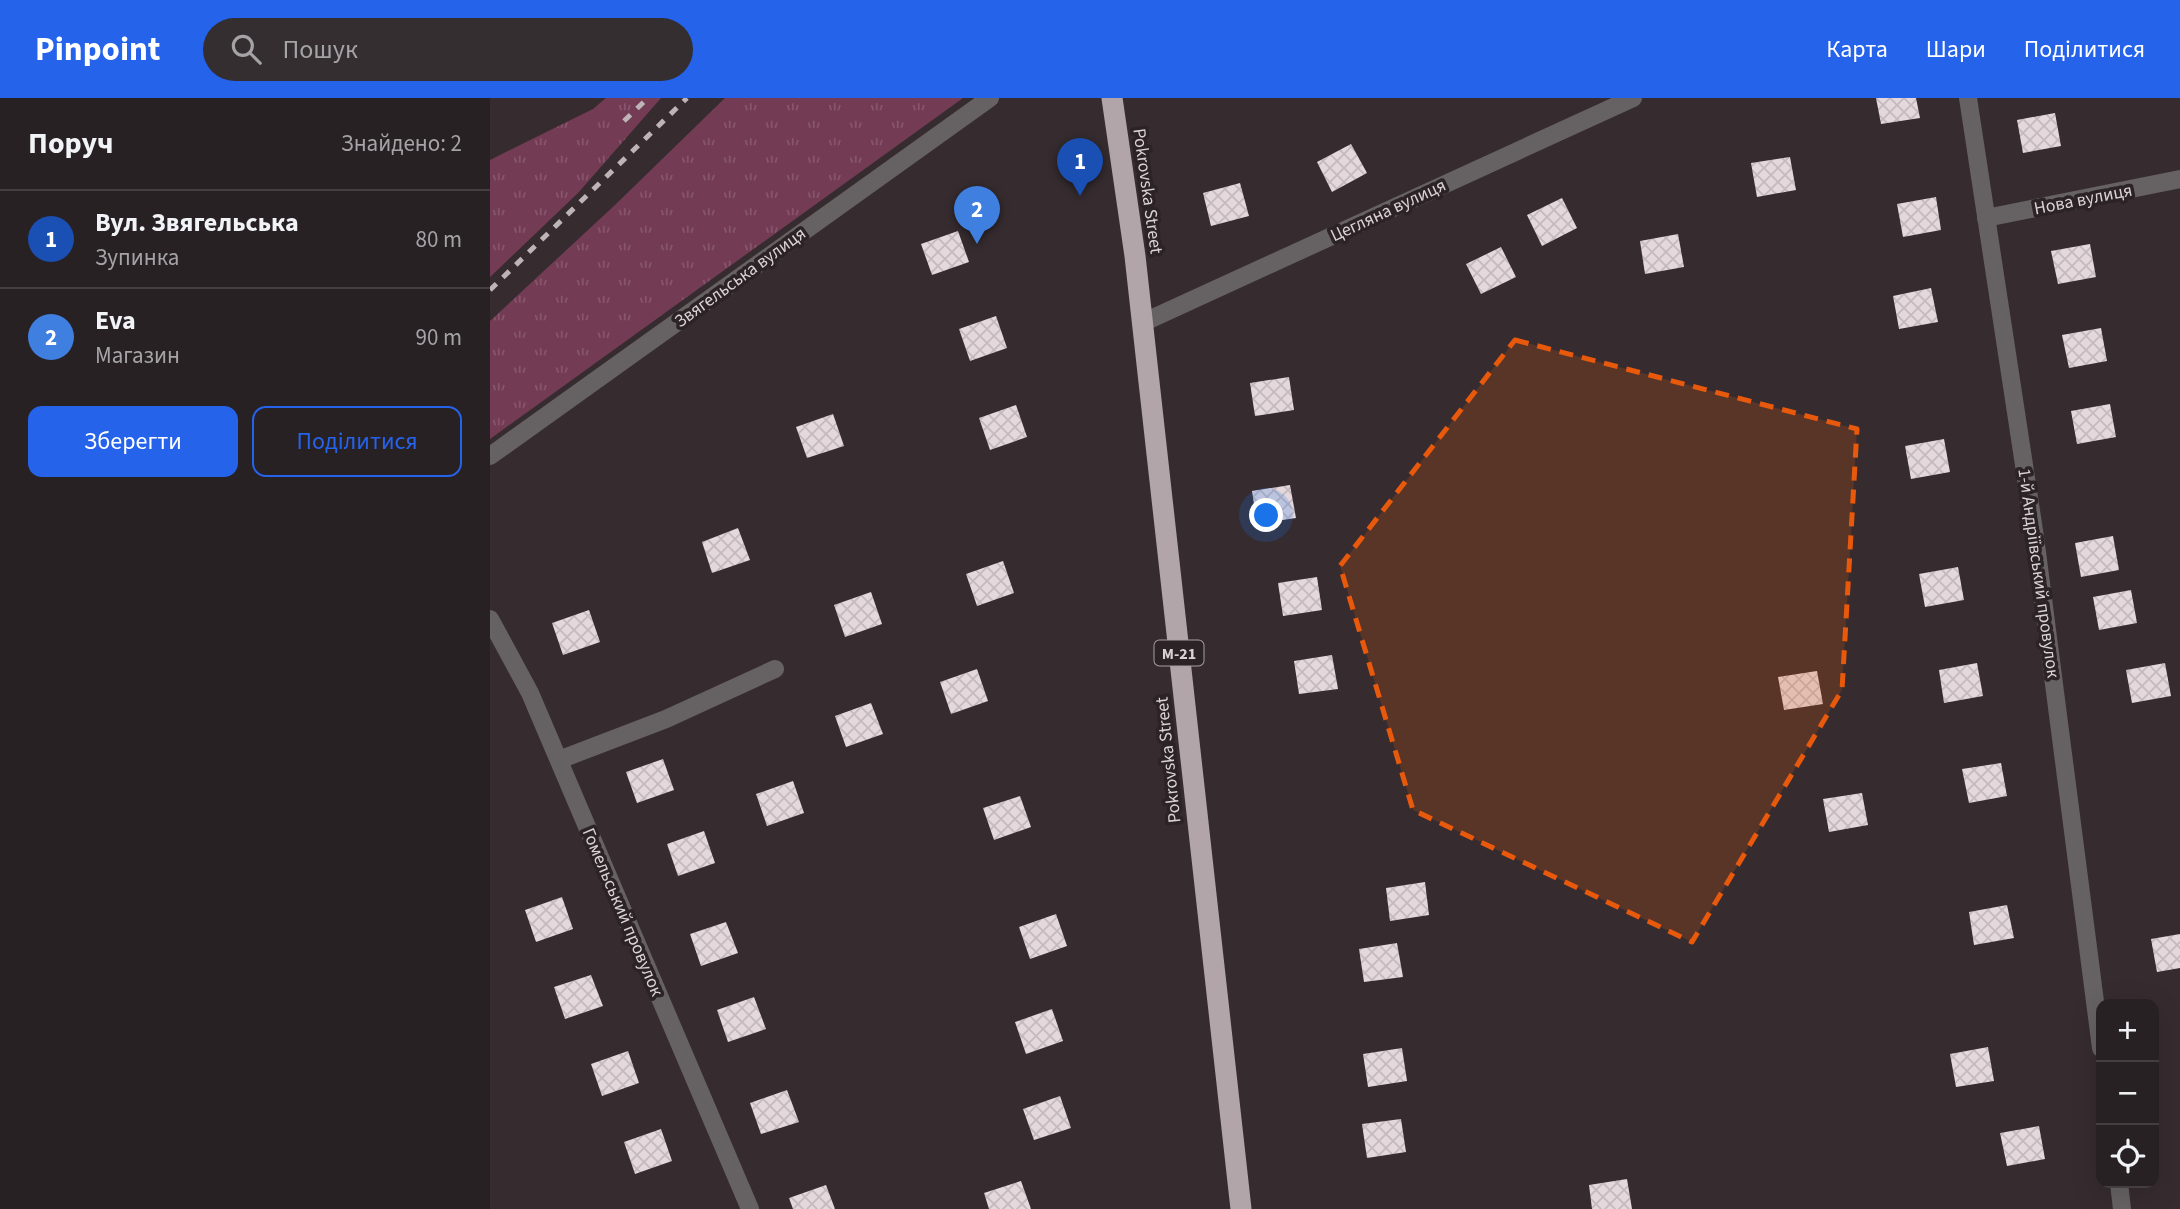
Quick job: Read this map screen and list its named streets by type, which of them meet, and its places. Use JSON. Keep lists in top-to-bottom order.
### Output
{
  "streets": {
    "highway": ["Pokrovska Street", "М-21"],
    "street": [
      "Нова вулиця",
      "Цегляна вулиця",
      "Звягельська вулиця",
      "1-й Андріївський провулок",
      "Гомельський провулок"
    ]
  },
  "crossings": [
    ["Pokrovska Street", "Цегляна вулиця"],
    ["Нова вулиця", "1-й Андріївський провулок"]
  ],
  "page": {
    "header": "Pinpoint",
    "search": "Пошук",
    "nav": ["Карта", "Шари", "Поділитися"],
    "heading": ["Поруч", "Знайдено: 2"],
    "pins": ["1", "2"],
    "list": [
      {
        "mark": "1",
        "name": "Вул. Звягельська",
        "note": "Зупинка",
        "value": "80 m"
      },
      {
        "mark": "2",
        "name": "Eva",
        "note": "Магазин",
        "value": "90 m"
      }
    ],
    "buttons": ["Зберегти", "Поділитися"],
    "map_buttons": ["+", "−"]
  }
}
